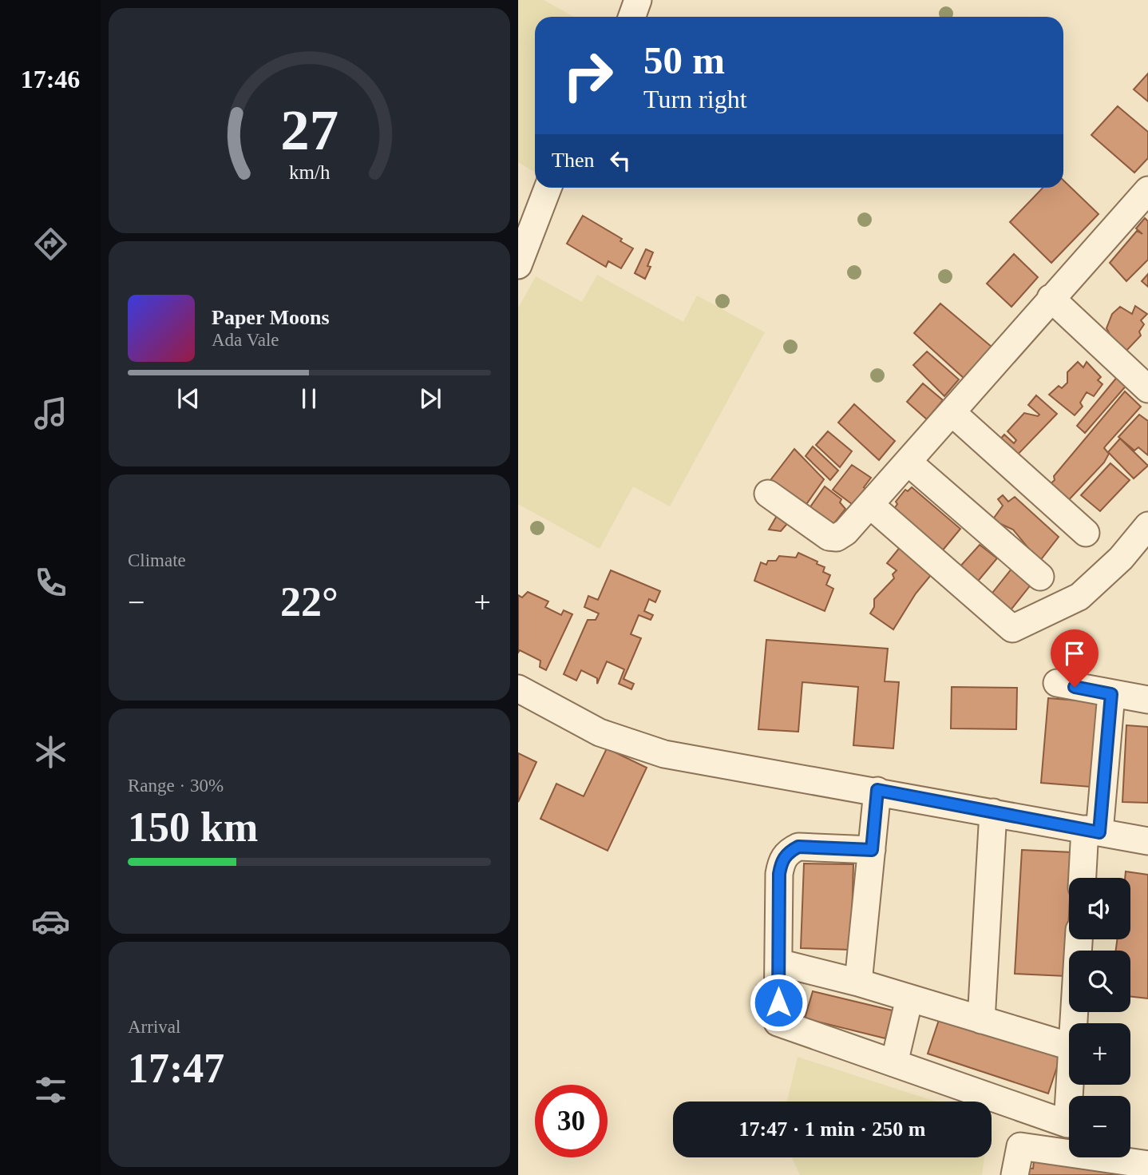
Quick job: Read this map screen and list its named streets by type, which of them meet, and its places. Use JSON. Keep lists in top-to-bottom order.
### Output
{
  "page": {
    "tabs": "17:46",
    "turn": ["50 m", "Turn right"],
    "then": "Then",
    "song": ["Paper Moons", "Ada Vale"],
    "tile": [
      "Climate",
      ["Range · 30%", "150 km"],
      ["Arrival", "17:47"]
    ],
    "heat": ["−", "22°", "+"],
    "map_buttons": ["+", "−"],
    "limit": "30",
    "trip": "17:47 · 1 min · 250 m",
    "gauge": ["27", "km/h"]
  }
}
